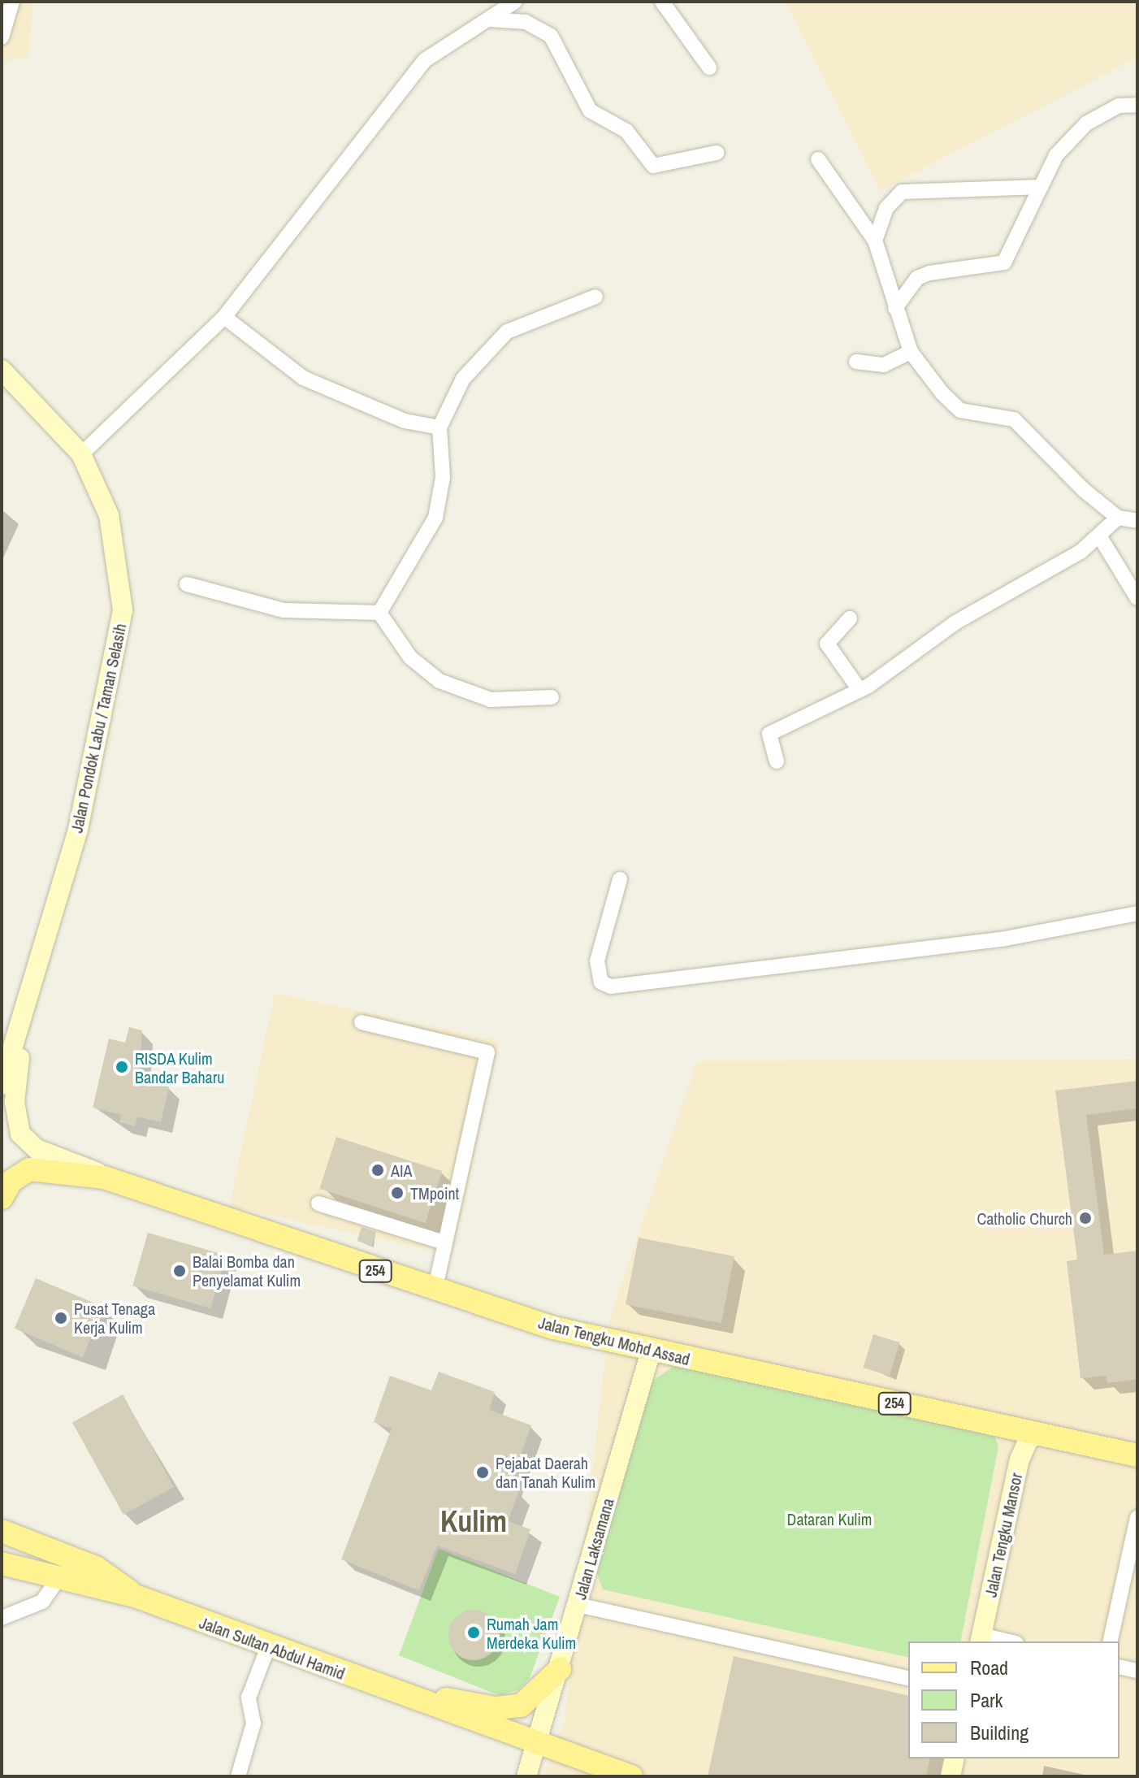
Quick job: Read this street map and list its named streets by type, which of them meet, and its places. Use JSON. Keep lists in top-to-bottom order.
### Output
{
  "streets": {
    "main road": [
      "Jalan Pondok Labu / Taman Selasih",
      "254",
      "Jalan Tengku Mohd Assad",
      "Jalan Tengku Mansor",
      "Jalan Laksamana",
      "Jalan Sultan Abdul Hamid"
    ]
  },
  "crossings": [
    ["Jalan Pondok Labu / Taman Selasih", "Jalan Tengku Mohd Assad"],
    ["Jalan Tengku Mohd Assad", "Jalan Tengku Mansor"],
    ["Jalan Tengku Mohd Assad", "Jalan Laksamana"],
    ["Jalan Laksamana", "Jalan Sultan Abdul Hamid"]
  ],
  "districts": ["Kulim"],
  "parks": ["Dataran Kulim"],
  "places": [
    "RISDA Kulim Bandar Baharu",
    "AIA",
    "TMpoint",
    "Catholic Church",
    "Balai Bomba dan Penyelamat Kulim",
    "Pusat Tenaga Kerja Kulim",
    "Pejabat Daerah dan Tanah Kulim",
    "Rumah Jam Merdeka Kulim"
  ],
  "legend": ["Road", "Park", "Building"]
}
